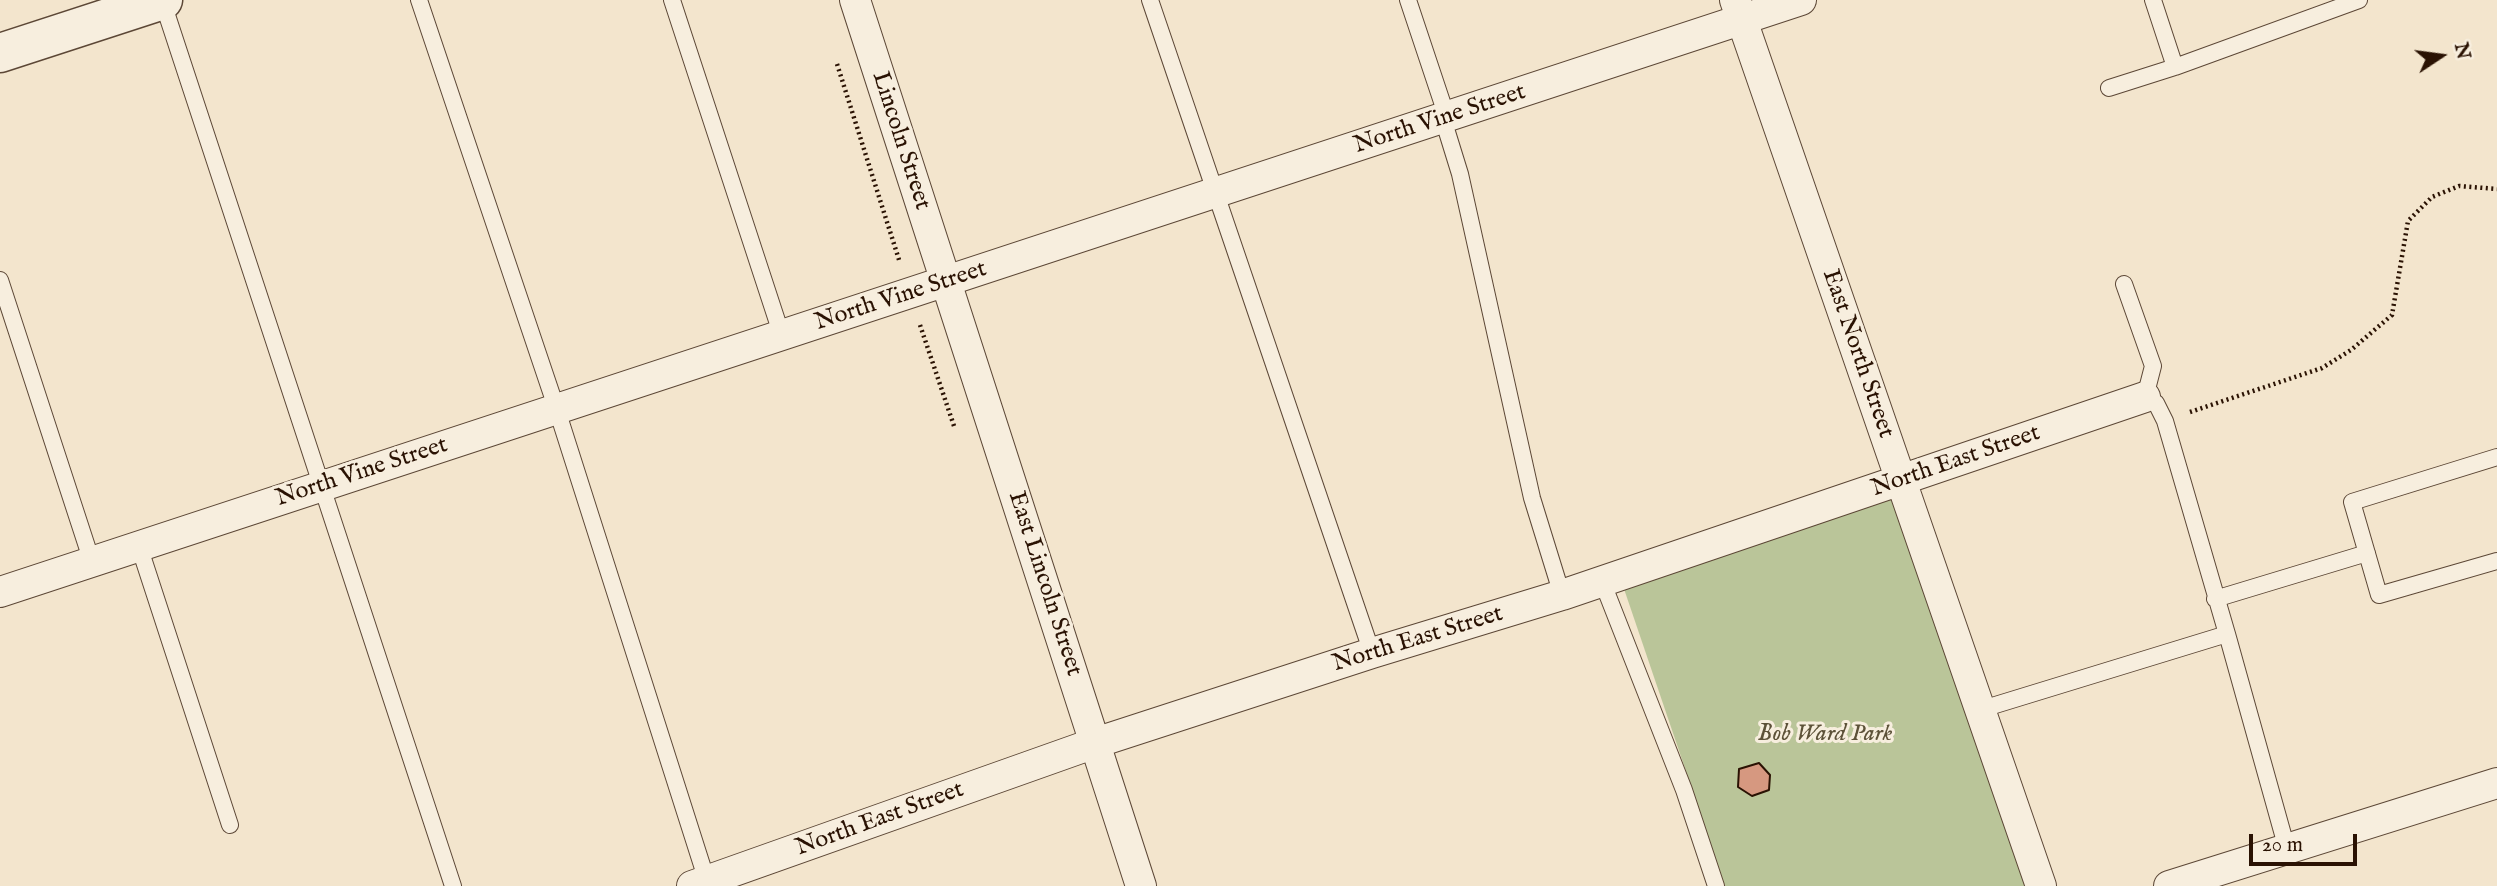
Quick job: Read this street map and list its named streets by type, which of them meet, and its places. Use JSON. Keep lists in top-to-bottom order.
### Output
{
  "streets": {
    "street": [
      "North Vine Street",
      "Lincoln Street",
      "East North Street",
      "North East Street",
      "East Lincoln Street"
    ]
  },
  "crossings": [
    ["North Vine Street", "Lincoln Street"],
    ["North Vine Street", "East North Street"],
    ["North Vine Street", "East Lincoln Street"],
    ["Lincoln Street", "East Lincoln Street"],
    ["East North Street", "North East Street"],
    ["North East Street", "East Lincoln Street"]
  ],
  "parks": ["Bob Ward Park"],
  "scale_bar": "20 m",
  "north": "right"
}
